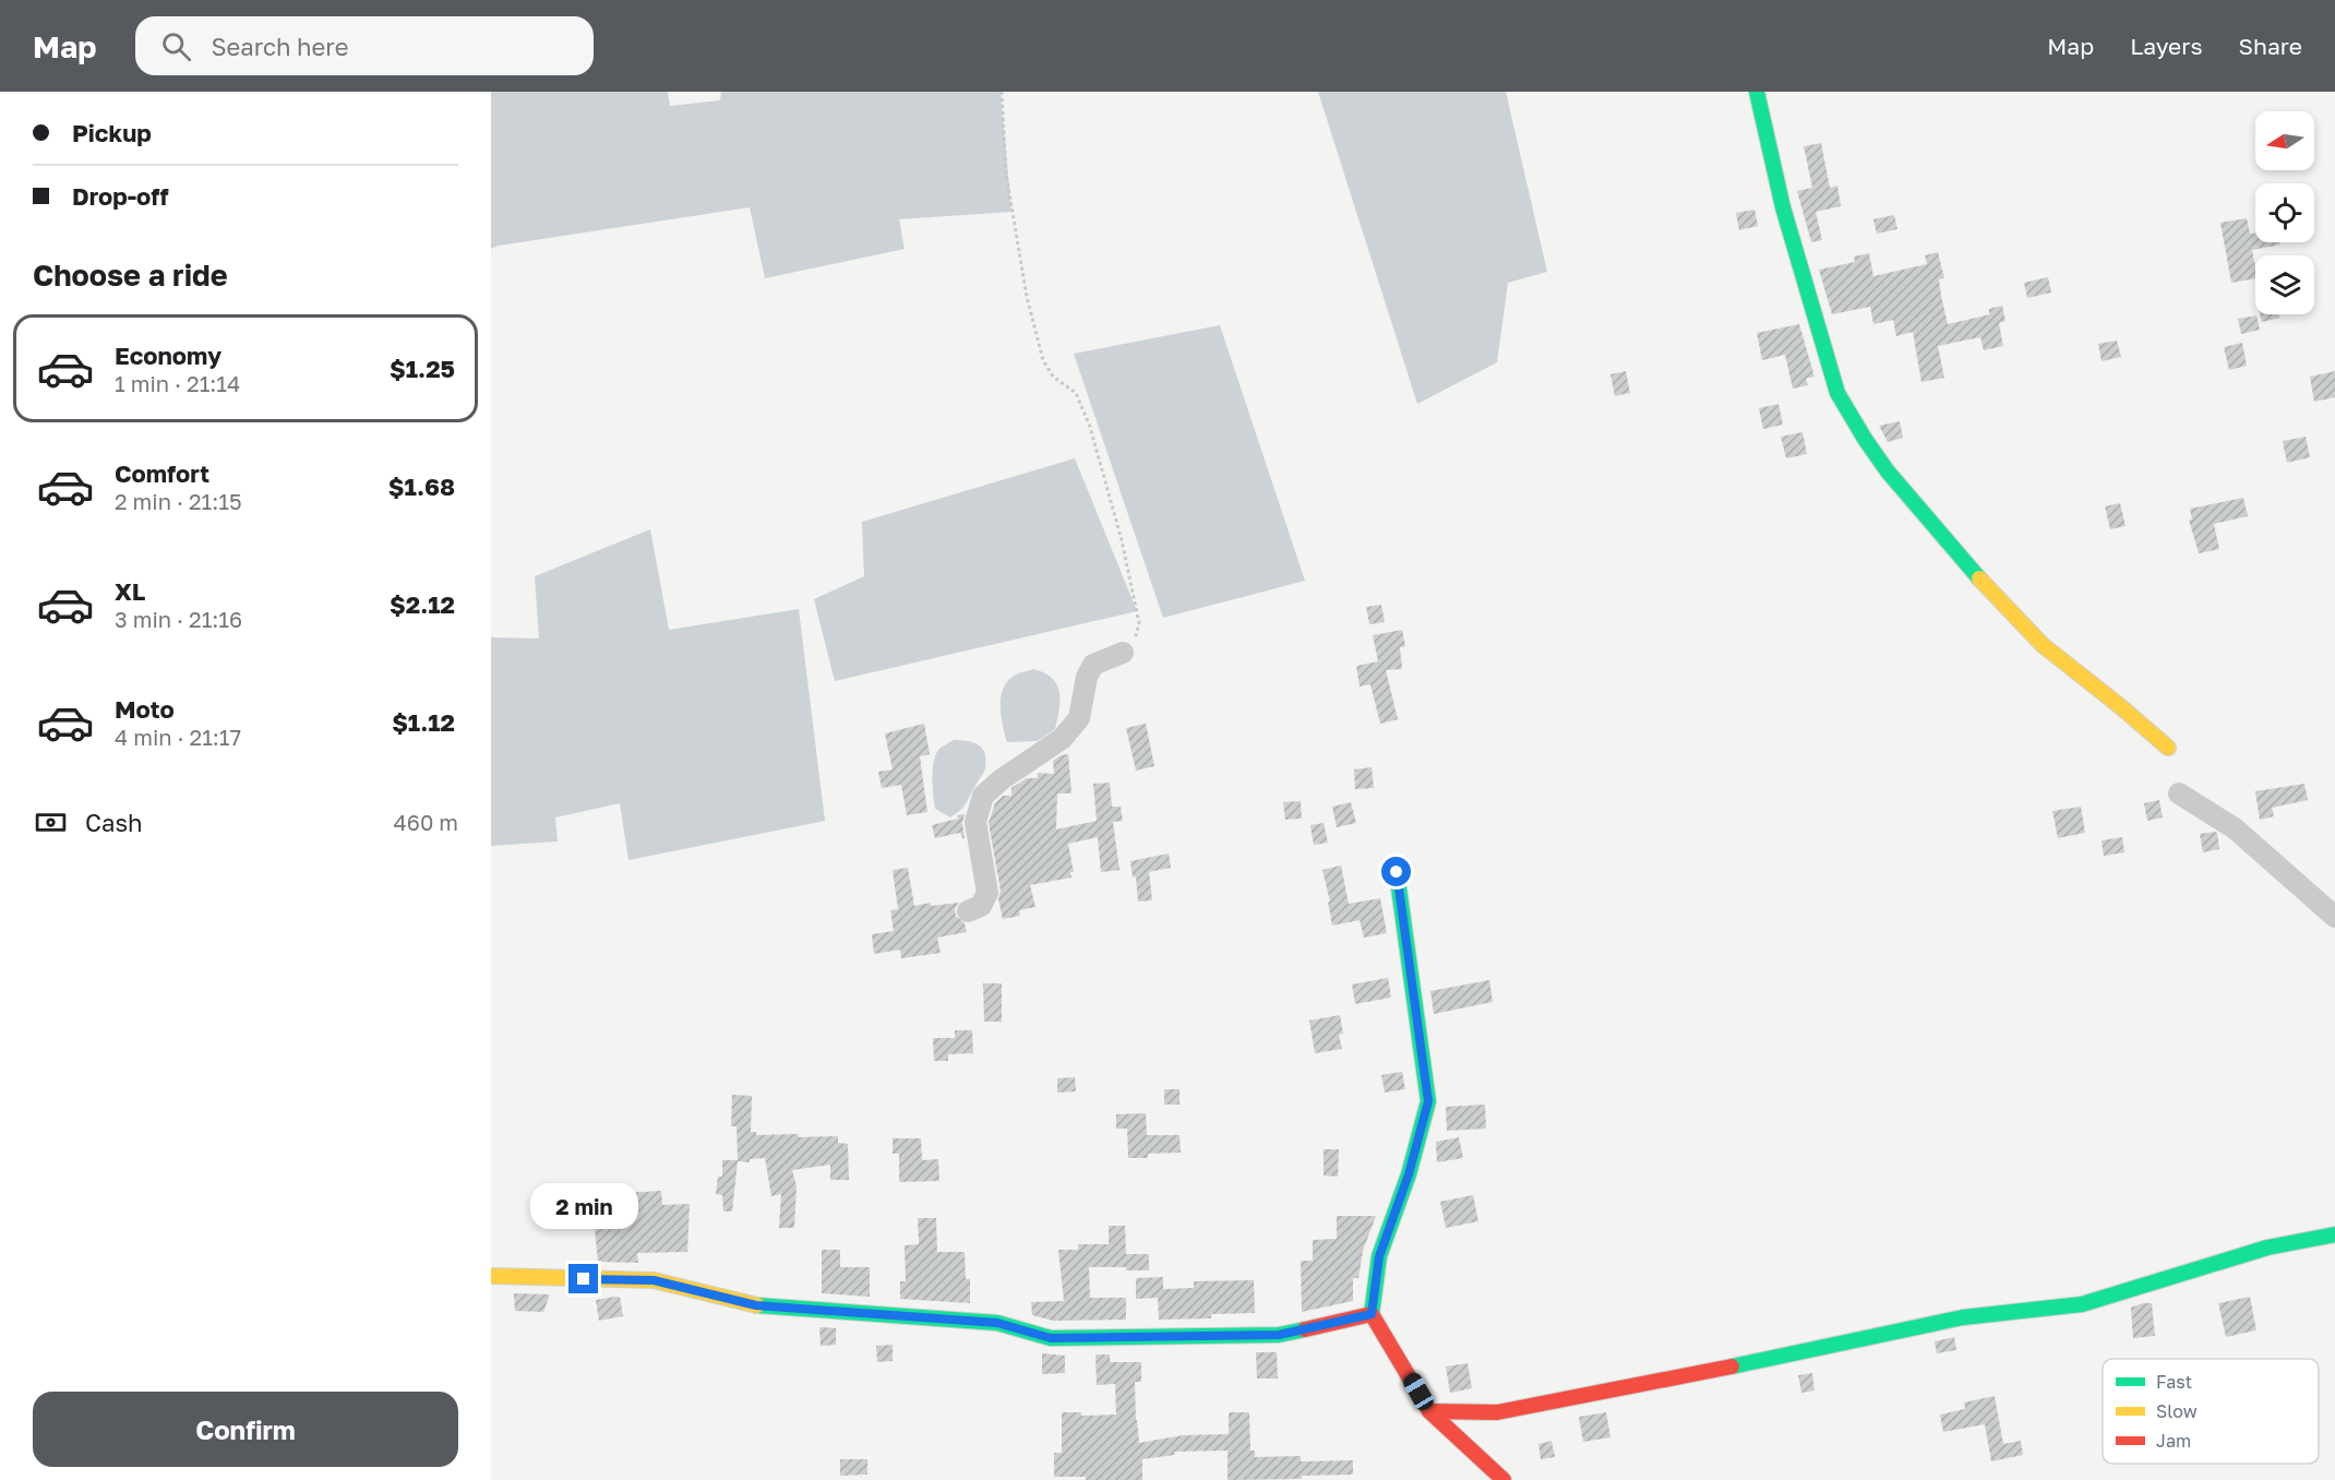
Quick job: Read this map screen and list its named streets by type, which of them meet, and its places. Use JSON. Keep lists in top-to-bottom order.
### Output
{
  "legend": ["Fast", "Slow", "Jam"],
  "north": "left",
  "page": {
    "header": "Map",
    "search": "Search here",
    "nav": ["Map", "Layers", "Share"],
    "banner": ["Pickup", "Drop-off"],
    "heading": "Choose a ride",
    "list": [
      {
        "name": "Economy",
        "note": "1 min · 21:14",
        "value": "$1.25"
      },
      {
        "name": "Comfort",
        "note": "2 min · 21:15",
        "value": "$1.68"
      },
      {
        "name": "XL",
        "note": "3 min · 21:16",
        "value": "$2.12"
      },
      {
        "name": "Moto",
        "note": "4 min · 21:17",
        "value": "$1.12"
      }
    ],
    "pay": ["Cash", "460 m"],
    "bubble": "2 min",
    "buttons": "Confirm"
  }
}
